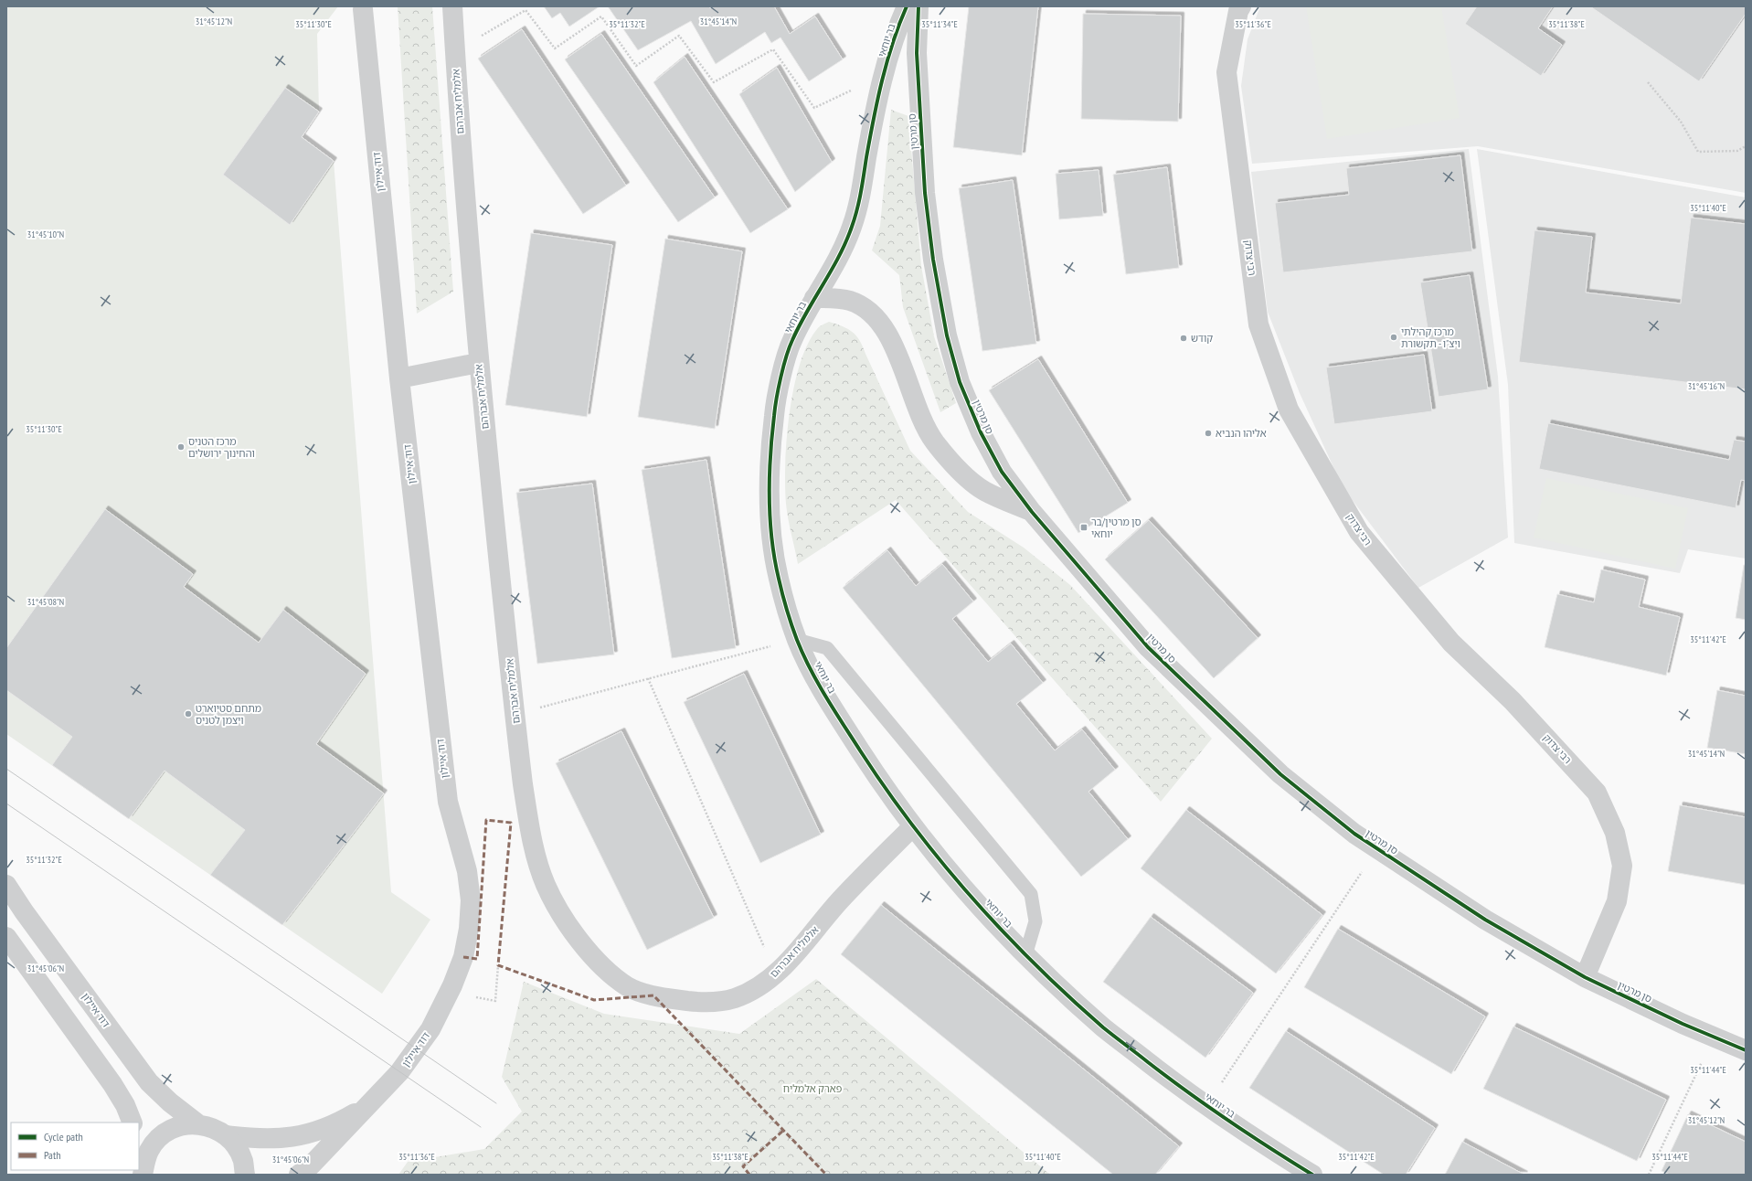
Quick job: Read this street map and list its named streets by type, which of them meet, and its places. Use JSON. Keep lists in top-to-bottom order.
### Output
{
  "streets": {
    "street": [
      "בר יוחאי",
      "אלמליח אברהם",
      "סן מרטין",
      "דוד איילון",
      "רבי צדוק"
    ]
  },
  "crossings": [
    ["בר יוחאי", "אלמליח אברהם"],
    ["בר יוחאי", "סן מרטין"],
    ["סן מרטין", "רבי צדוק"]
  ],
  "parks": ["פארק אלמליח"],
  "places": {
    "other": [
      "מרכז קהילתי ויצ\"ו - תקשורת",
      "קודש",
      "אליהו הנביא",
      "מרכז הטניס והחינוך ירושלים",
      "מתחם סטיוארט ויצמן לטניס"
    ],
    "transit": ["סן מרטין/בר יוחאי"]
  },
  "legend": ["Cycle path", "Path"],
  "coordinates": [
    "31°45'12\"N",
    "31°45'14\"N",
    "35°11'30\"E",
    "35°11'32\"E",
    "35°11'34\"E",
    "35°11'36\"E",
    "35°11'38\"E",
    "35°11'40\"E",
    "31°45'10\"N",
    "31°45'16\"N",
    "31°45'08\"N",
    "35°11'42\"E",
    "31°45'06\"N",
    "35°11'44\"E"
  ]
}
